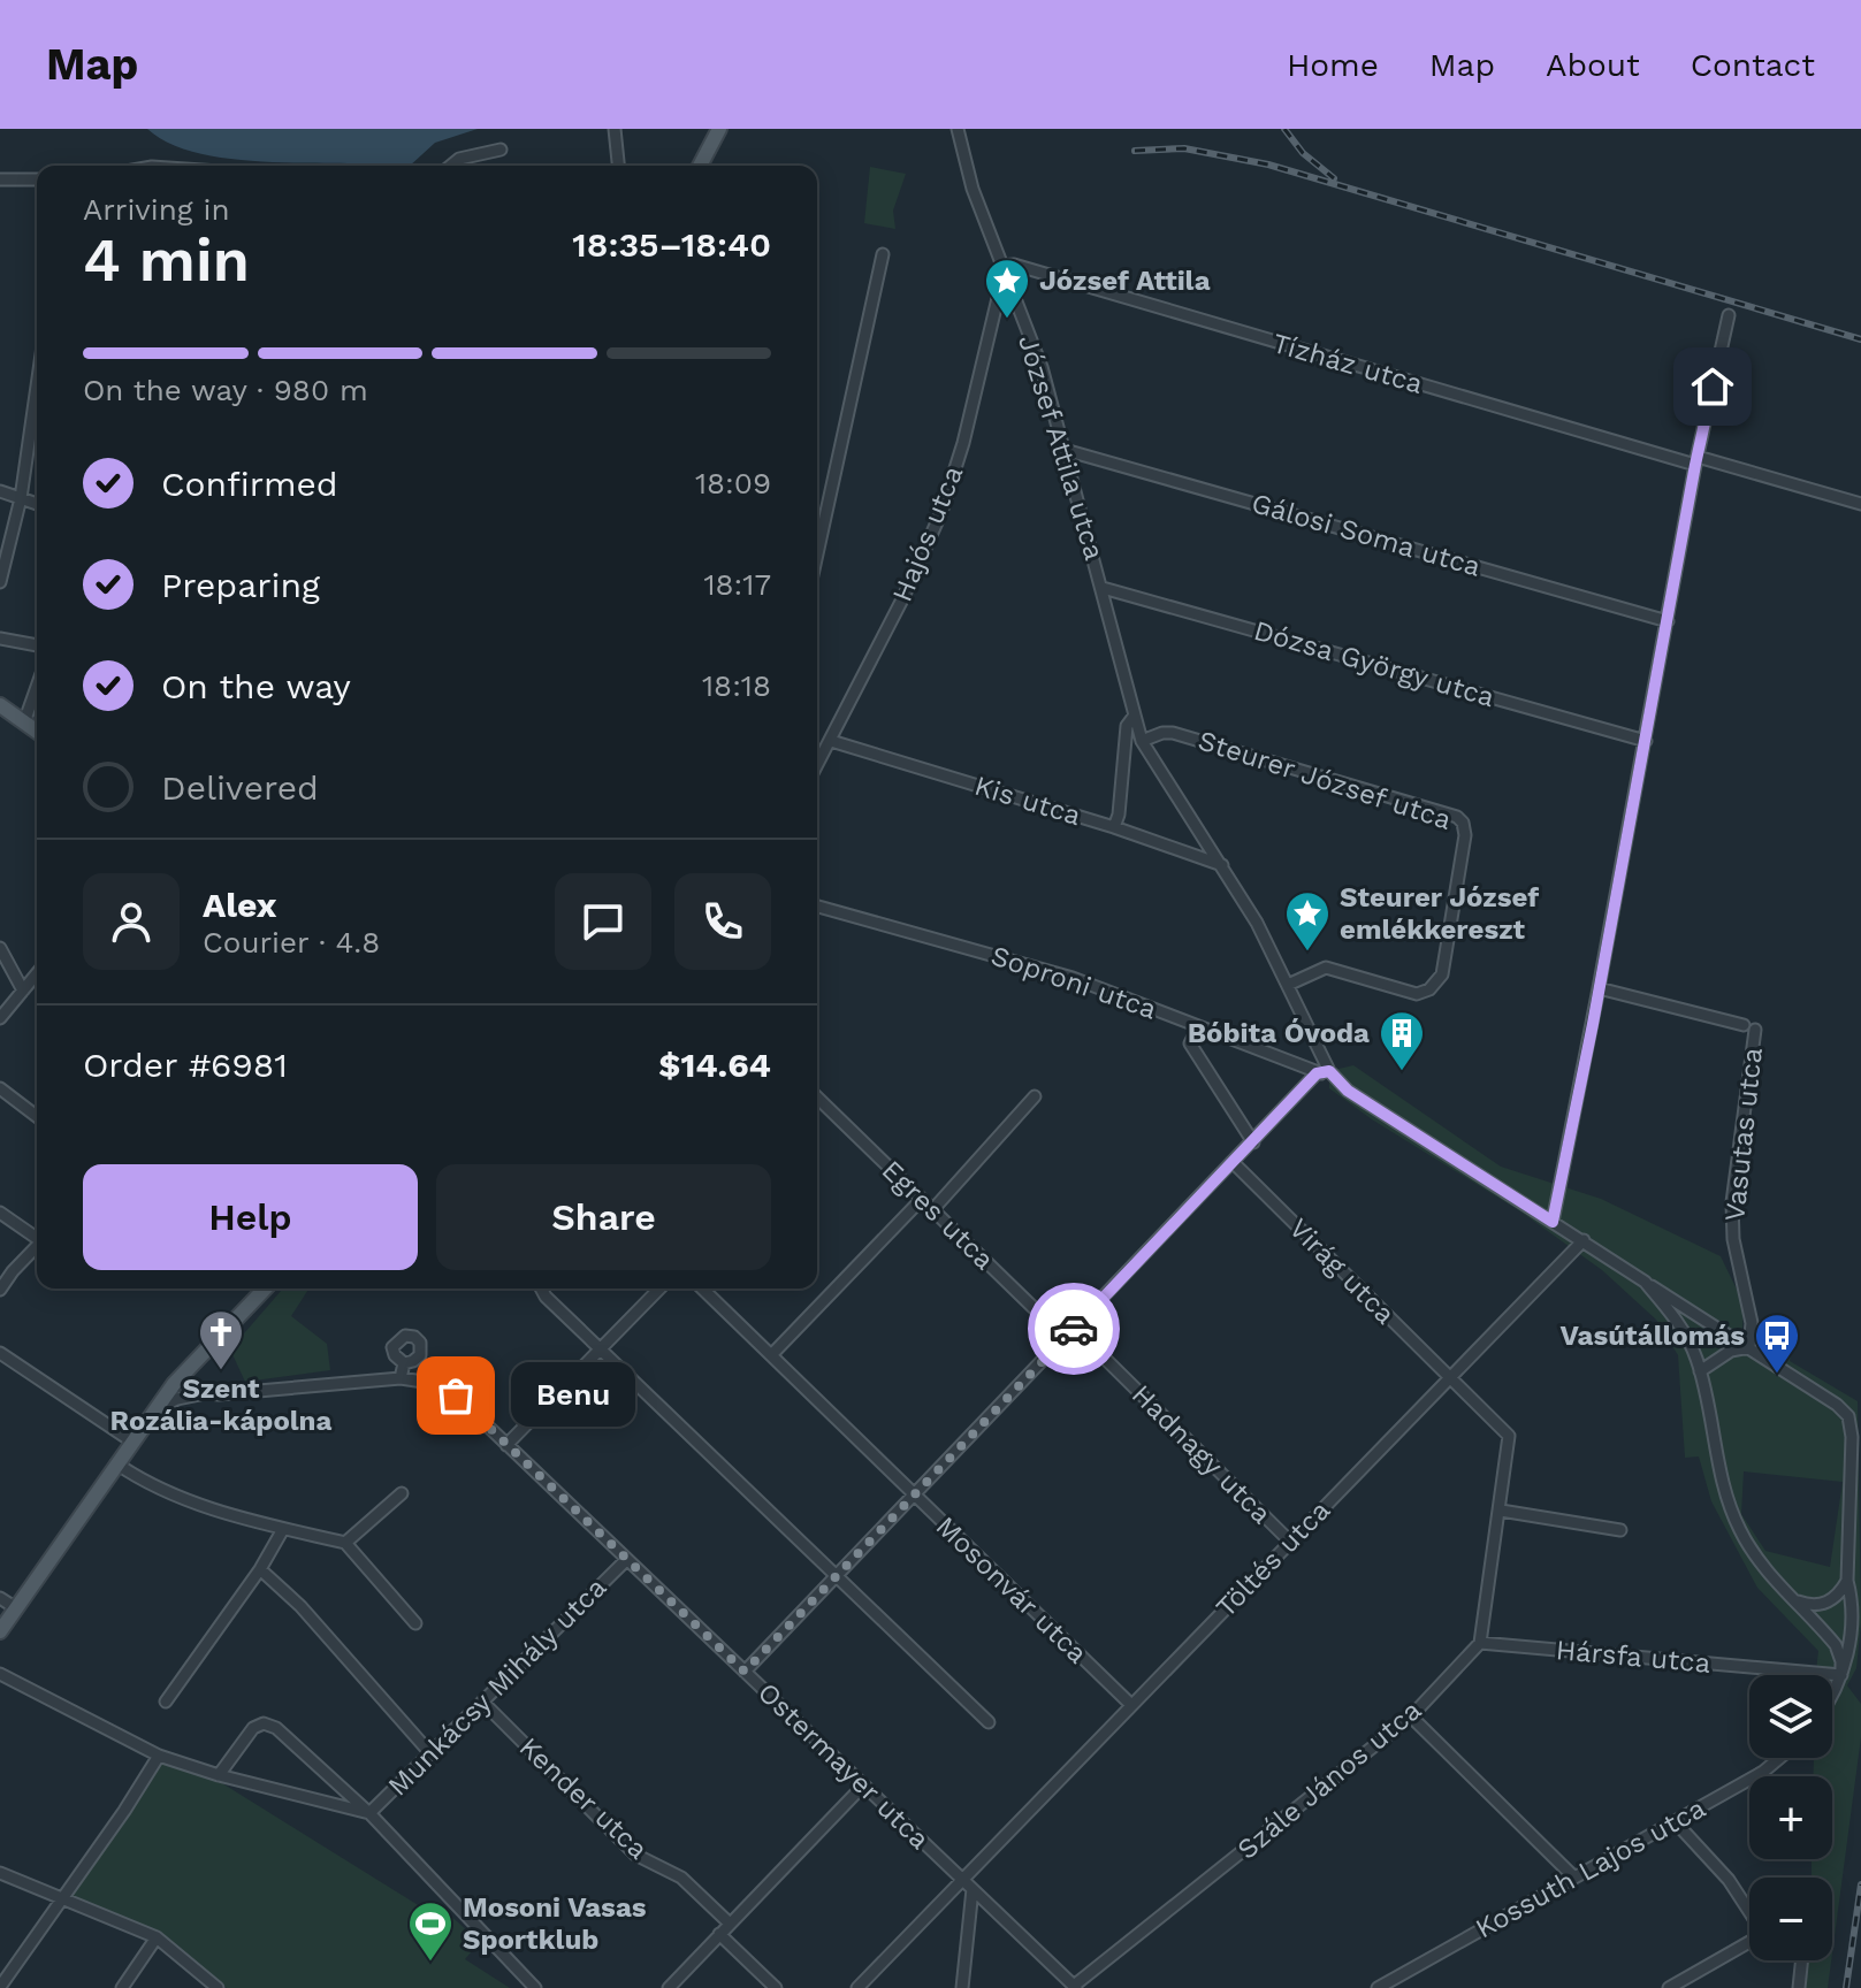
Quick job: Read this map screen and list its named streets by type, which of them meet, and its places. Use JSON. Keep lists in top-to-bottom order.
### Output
{
  "streets": {
    "street": [
      "Tízház utca",
      "József Attila utca",
      "Hajós utca",
      "Gálosi Soma utca",
      "Dózsa György utca",
      "Steurer József utca",
      "Kis utca",
      "Soproni utca",
      "Vasutas utca",
      "Egres utca",
      "Virág utca",
      "Hadnagy utca",
      "Töltés utca",
      "Mosonvár utca",
      "Hársfa utca",
      "Munkácsy Mihály utca",
      "Ostermayer utca",
      "Szále János utca",
      "Kender utca",
      "Kossuth Lajos utca"
    ]
  },
  "crossings": [
    ["Tízház utca", "József Attila utca"],
    ["Tízház utca", "Hajós utca"],
    ["József Attila utca", "Hajós utca"],
    ["József Attila utca", "Gálosi Soma utca"],
    ["József Attila utca", "Dózsa György utca"],
    ["József Attila utca", "Steurer József utca"],
    ["József Attila utca", "Kis utca"],
    ["Hajós utca", "Kis utca"],
    ["Virág utca", "Töltés utca"],
    ["Hadnagy utca", "Töltés utca"],
    ["Töltés utca", "Mosonvár utca"],
    ["Töltés utca", "Ostermayer utca"],
    ["Hársfa utca", "Szále János utca"],
    ["Munkácsy Mihály utca", "Ostermayer utca"],
    ["Munkácsy Mihály utca", "Kender utca"],
    ["Ostermayer utca", "Szále János utca"]
  ],
  "places": {
    "place": ["József Attila", "Steurer József emlékkereszt"],
    "building": ["Bóbita Óvoda"],
    "church": ["Szent Rozália-kápolna"],
    "bus stop": ["Vasútállomás"],
    "other": ["Benu"],
    "sports": ["Mosoni Vasas Sportklub"]
  },
  "page": {
    "header": "Map",
    "nav": [
      "Home",
      "Map",
      "About",
      "Contact"
    ],
    "heading": ["4 min", "Arriving in", "18:35–18:40"],
    "panel": [
      "Alex",
      "Courier · 4.8",
      "Order #6981",
      "$14.64"
    ],
    "bar": "On the way · 980 m",
    "list": [
      ["Confirmed", "18:09"],
      ["Preparing", "18:17"],
      ["On the way", "18:18"],
      "Delivered"
    ],
    "buttons": ["Help", "Share"],
    "bubble": "Benu",
    "map_buttons": ["+", "−"]
  }
}
